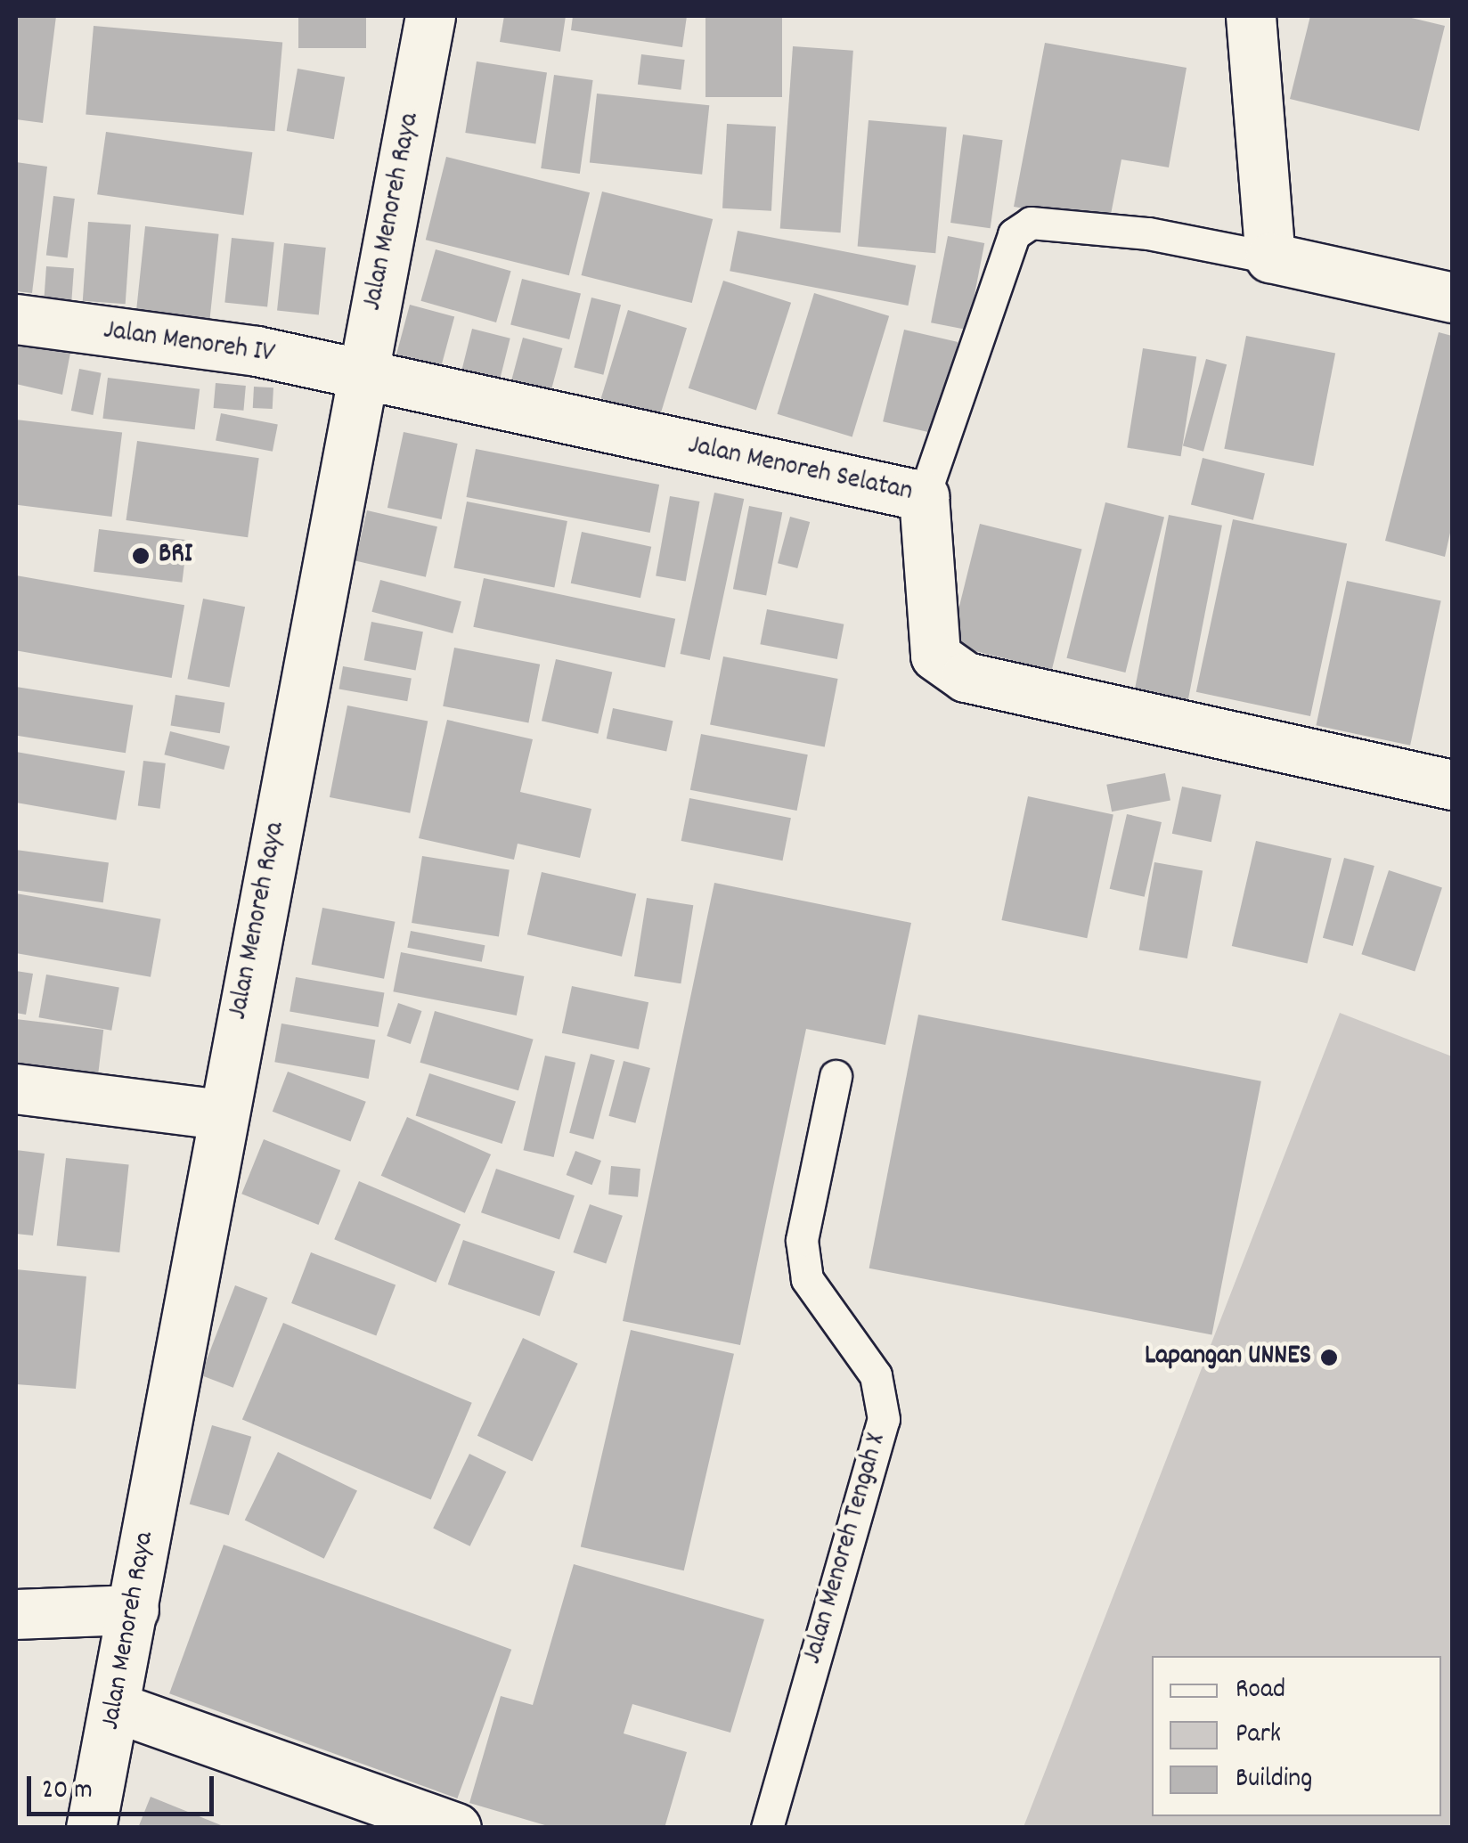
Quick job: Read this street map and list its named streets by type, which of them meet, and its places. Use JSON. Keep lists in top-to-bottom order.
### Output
{
  "streets": {
    "street": ["Jalan Menoreh Raya", "Jalan Menoreh IV", "Jalan Menoreh Selatan"],
    "lane": ["Jalan Menoreh Tengah X"]
  },
  "crossings": [
    ["Jalan Menoreh Raya", "Jalan Menoreh IV"],
    ["Jalan Menoreh Raya", "Jalan Menoreh Selatan"],
    ["Jalan Menoreh IV", "Jalan Menoreh Selatan"]
  ],
  "places": ["BRI", "Lapangan UNNES"],
  "legend": ["Road", "Park", "Building"],
  "scale_bar": "20 m"
}
